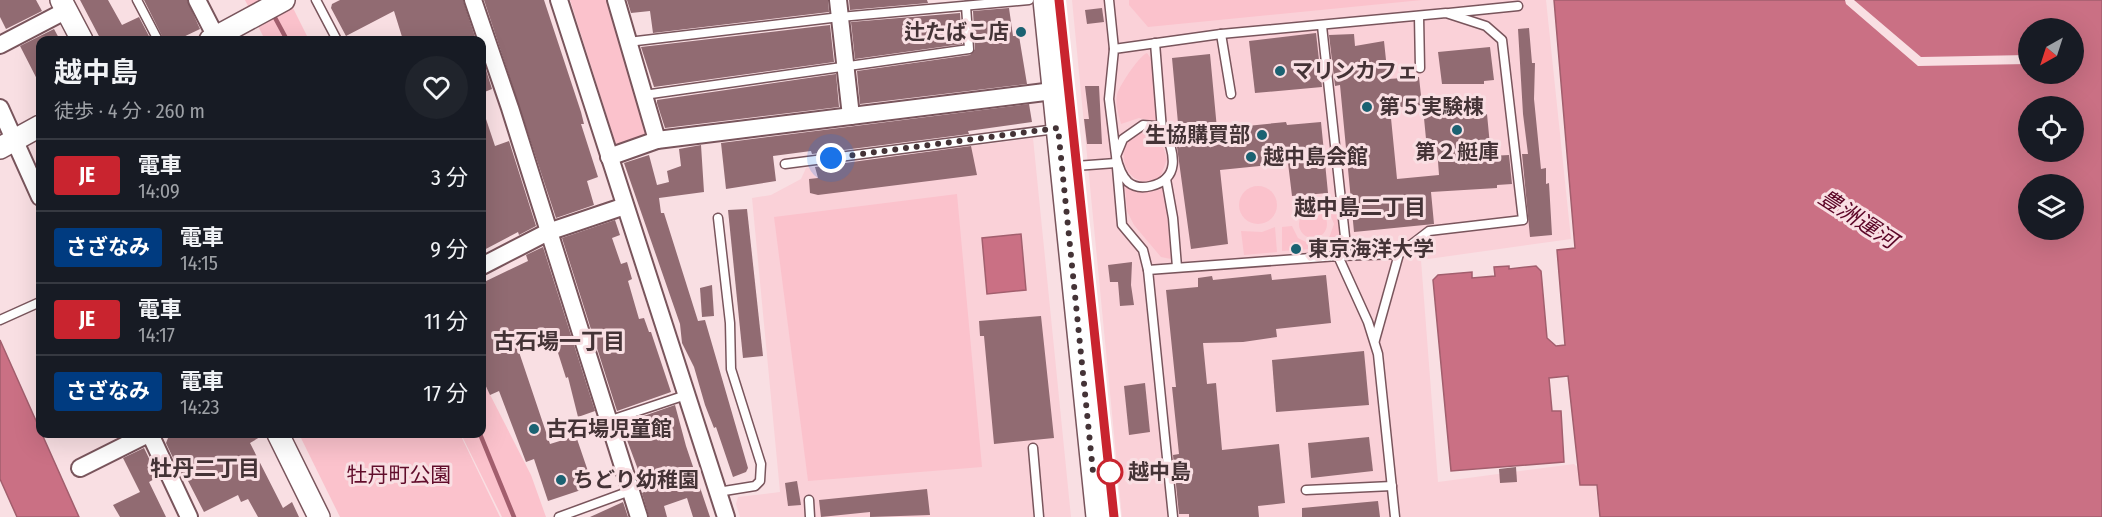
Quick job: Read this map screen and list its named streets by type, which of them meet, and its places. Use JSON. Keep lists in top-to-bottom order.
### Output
{
  "districts": ["越中島二丁目", "古石場一丁目", "牡丹二丁目"],
  "water": ["豊洲運河"],
  "parks": ["牡丹町公園"],
  "places": [
    "辻たばこ店",
    "マリンカフェ",
    "第５実験棟",
    "第２艇庫",
    "生協購買部",
    "越中島会館",
    "東京海洋大学",
    "古石場児童館",
    "越中島",
    "ちどり幼稚園"
  ],
  "north": "bottom left",
  "page": {
    "heading": ["越中島", "徒歩 · 4 分 · 260 m"],
    "list": [
      {
        "mark": "JE",
        "name": "電車",
        "note": "14:09",
        "value": "3 分"
      },
      {
        "mark": "さざなみ",
        "name": "電車",
        "note": "14:15",
        "value": "9 分"
      },
      {
        "mark": "JE",
        "name": "電車",
        "note": "14:17",
        "value": "11 分"
      },
      {
        "mark": "さざなみ",
        "name": "電車",
        "note": "14:23",
        "value": "17 分"
      }
    ]
  }
}
